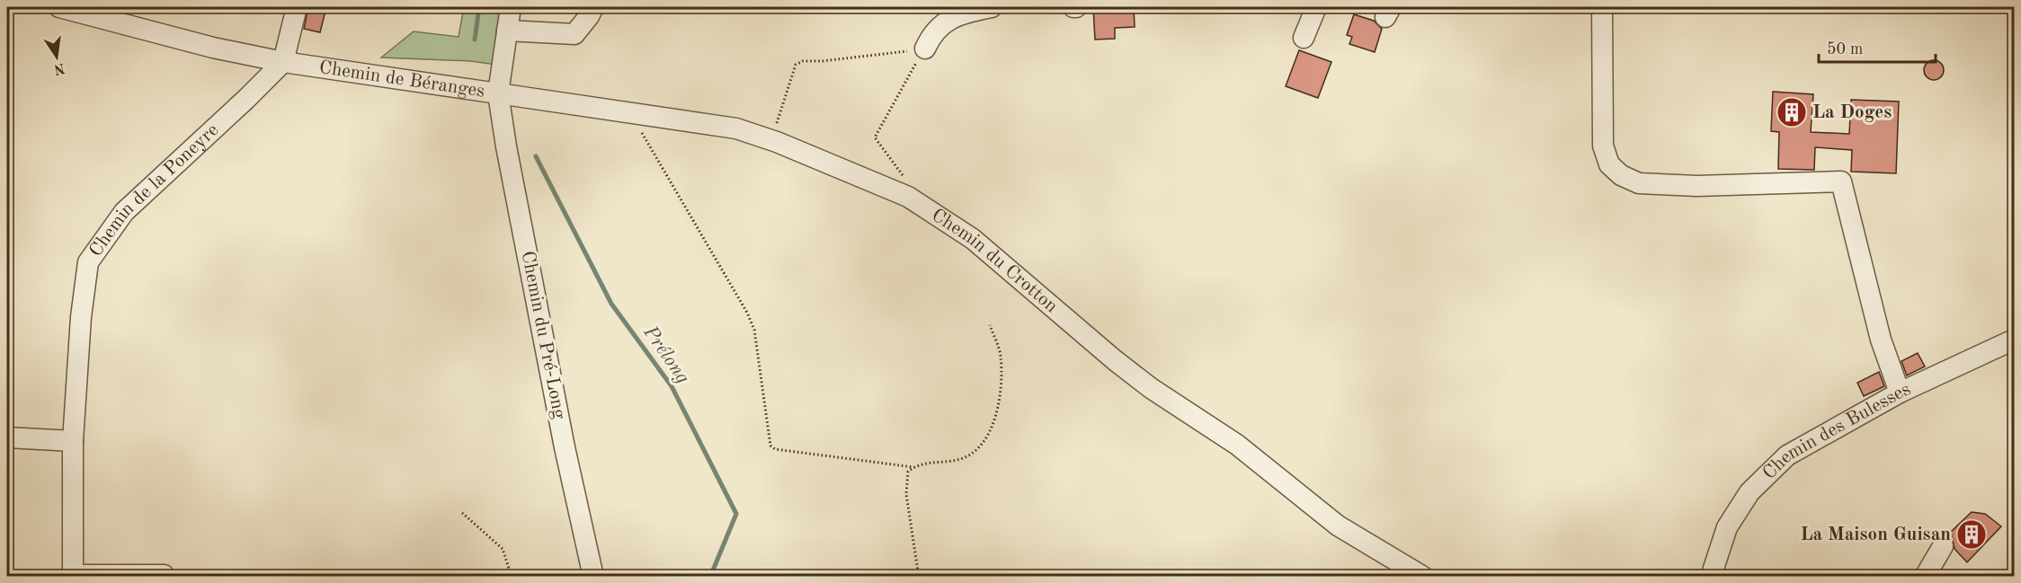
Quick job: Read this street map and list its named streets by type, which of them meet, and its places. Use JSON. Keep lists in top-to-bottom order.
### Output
{
  "streets": {
    "street": [
      "Chemin de Béranges",
      "Chemin de la Poneyre",
      "Chemin du Crotton",
      "Chemin du Pré-Long",
      "Chemin des Bulesses"
    ]
  },
  "crossings": [
    ["Chemin de Béranges", "Chemin de la Poneyre"],
    ["Chemin de Béranges", "Chemin du Crotton"],
    ["Chemin de Béranges", "Chemin du Pré-Long"],
    ["Chemin du Crotton", "Chemin du Pré-Long"]
  ],
  "water": ["Prélong"],
  "places": {
    "building": ["La Doges", "La Maison Guisan"]
  },
  "scale_bar": "50 m",
  "north": "bottom"
}
